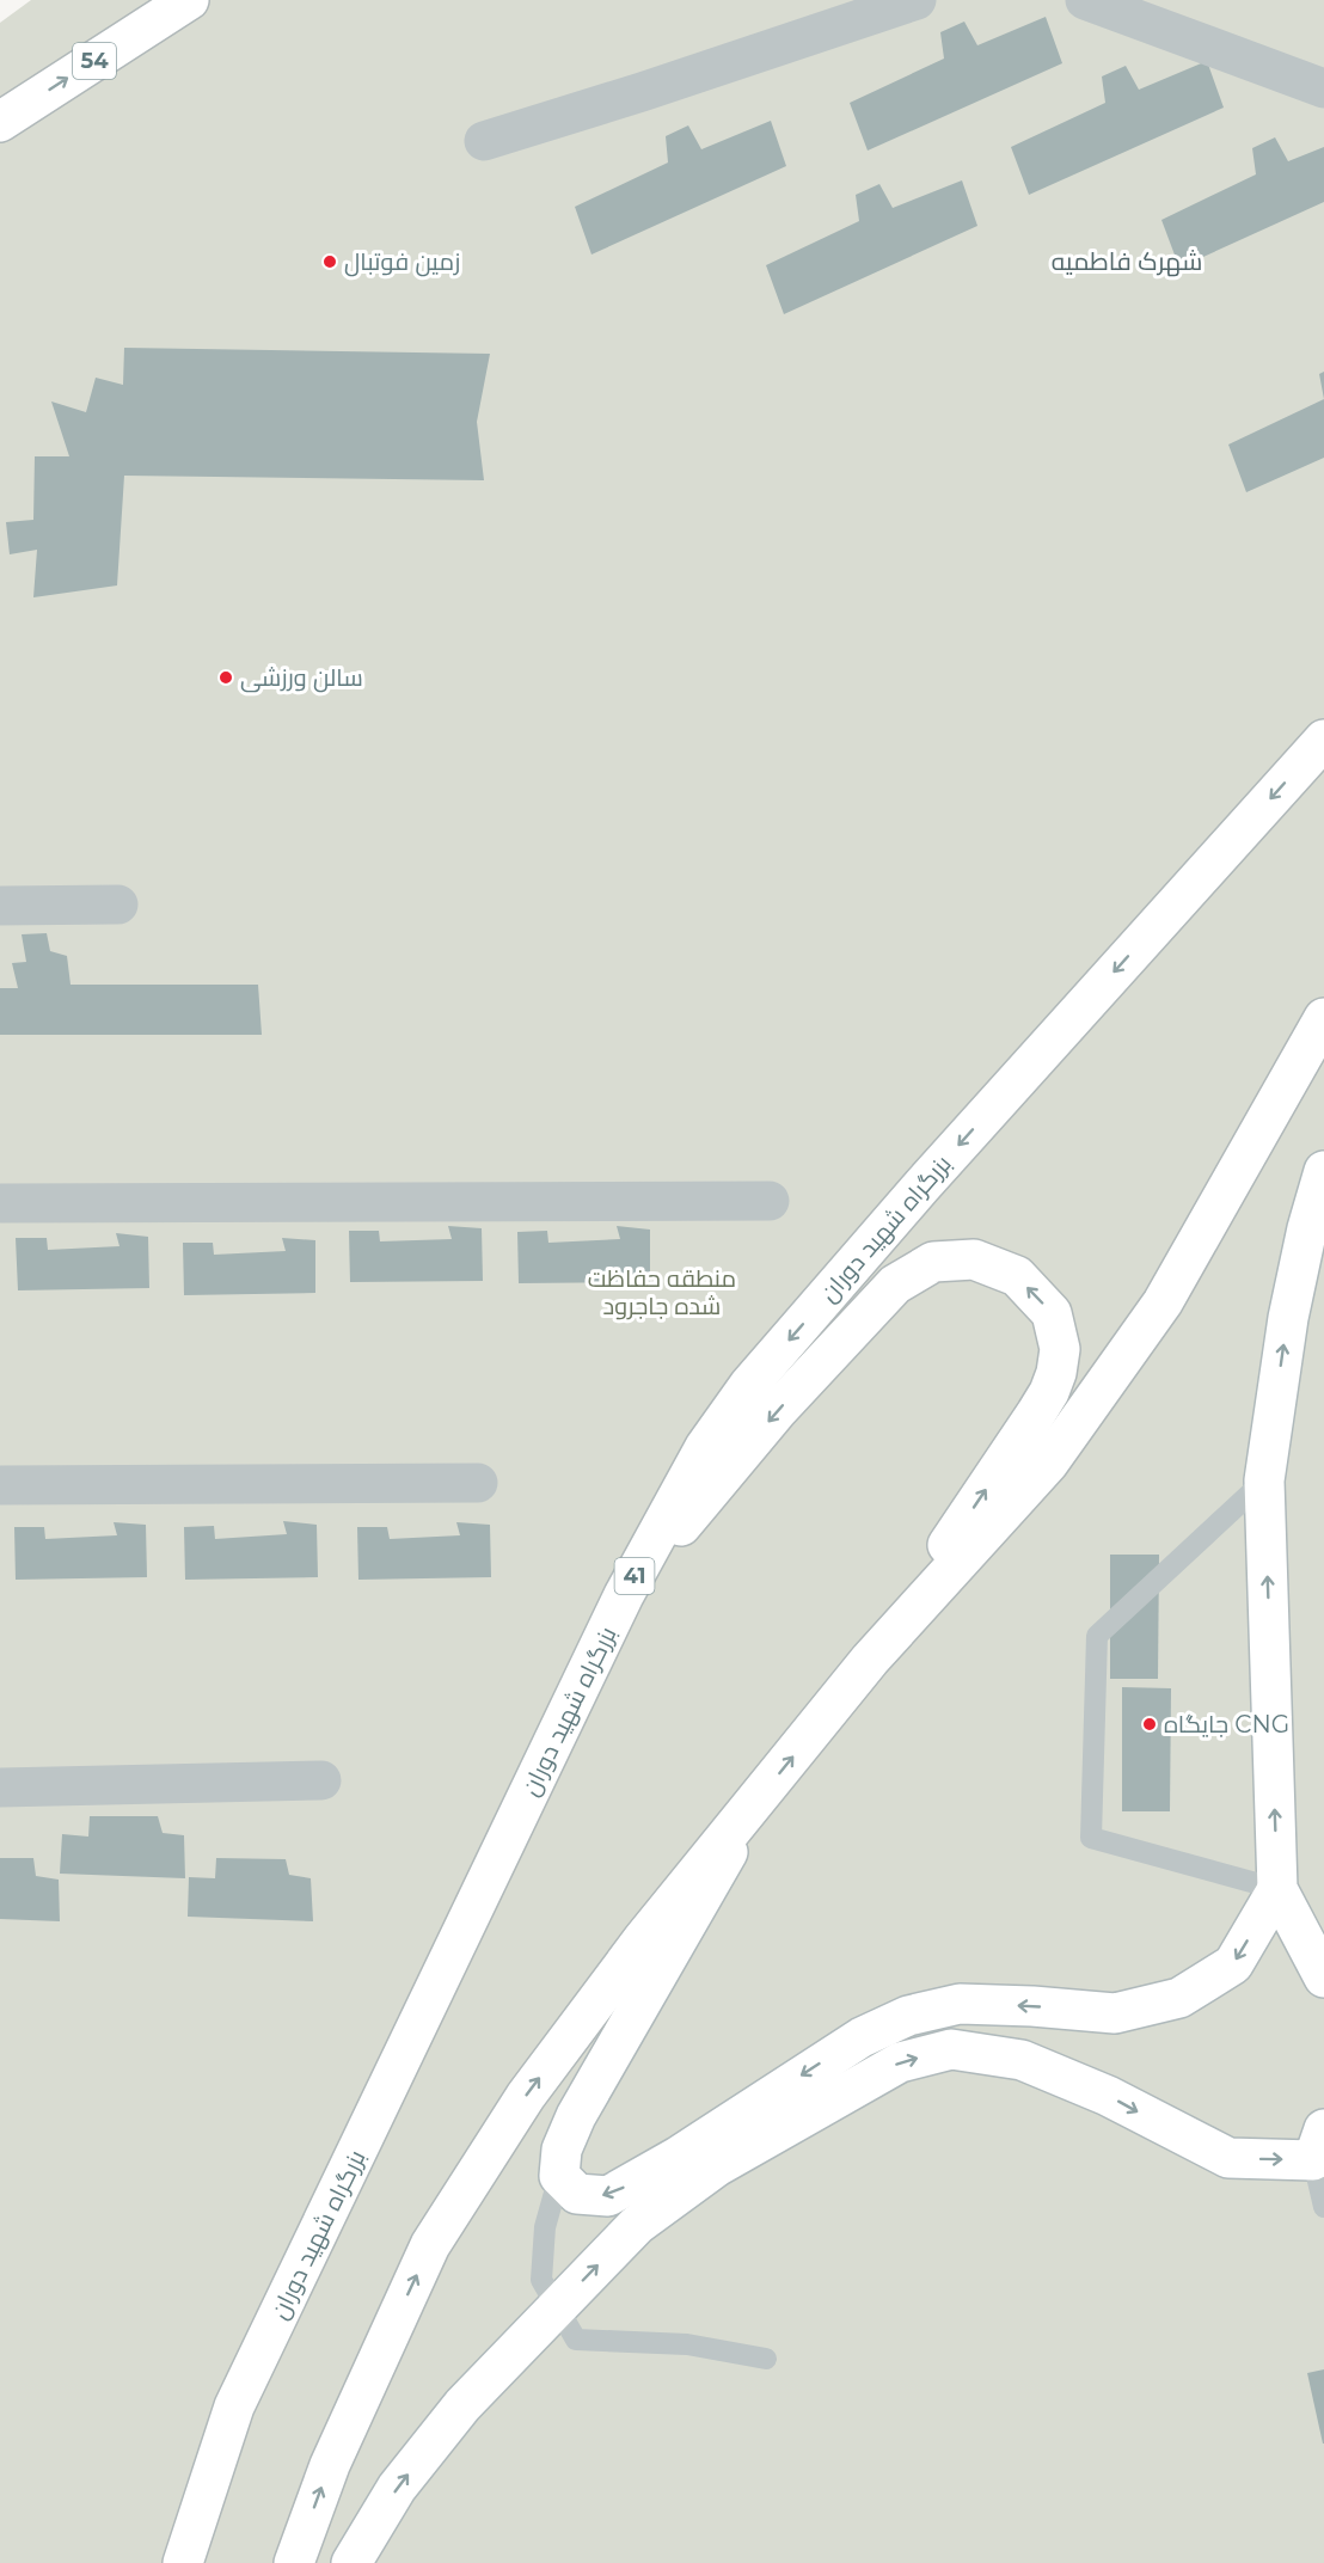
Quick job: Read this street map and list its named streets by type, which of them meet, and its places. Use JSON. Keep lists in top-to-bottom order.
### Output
{
  "streets": {
    "main road": ["54", "بزرگراه شهید دوران", "41"]
  },
  "districts": ["شهرک فاطمیه"],
  "parks": ["منطقه حفاظت شده جاجرود"],
  "places": ["زمین فوتبال", "سالن ورزشی", "جایگاه CNG"]
}
